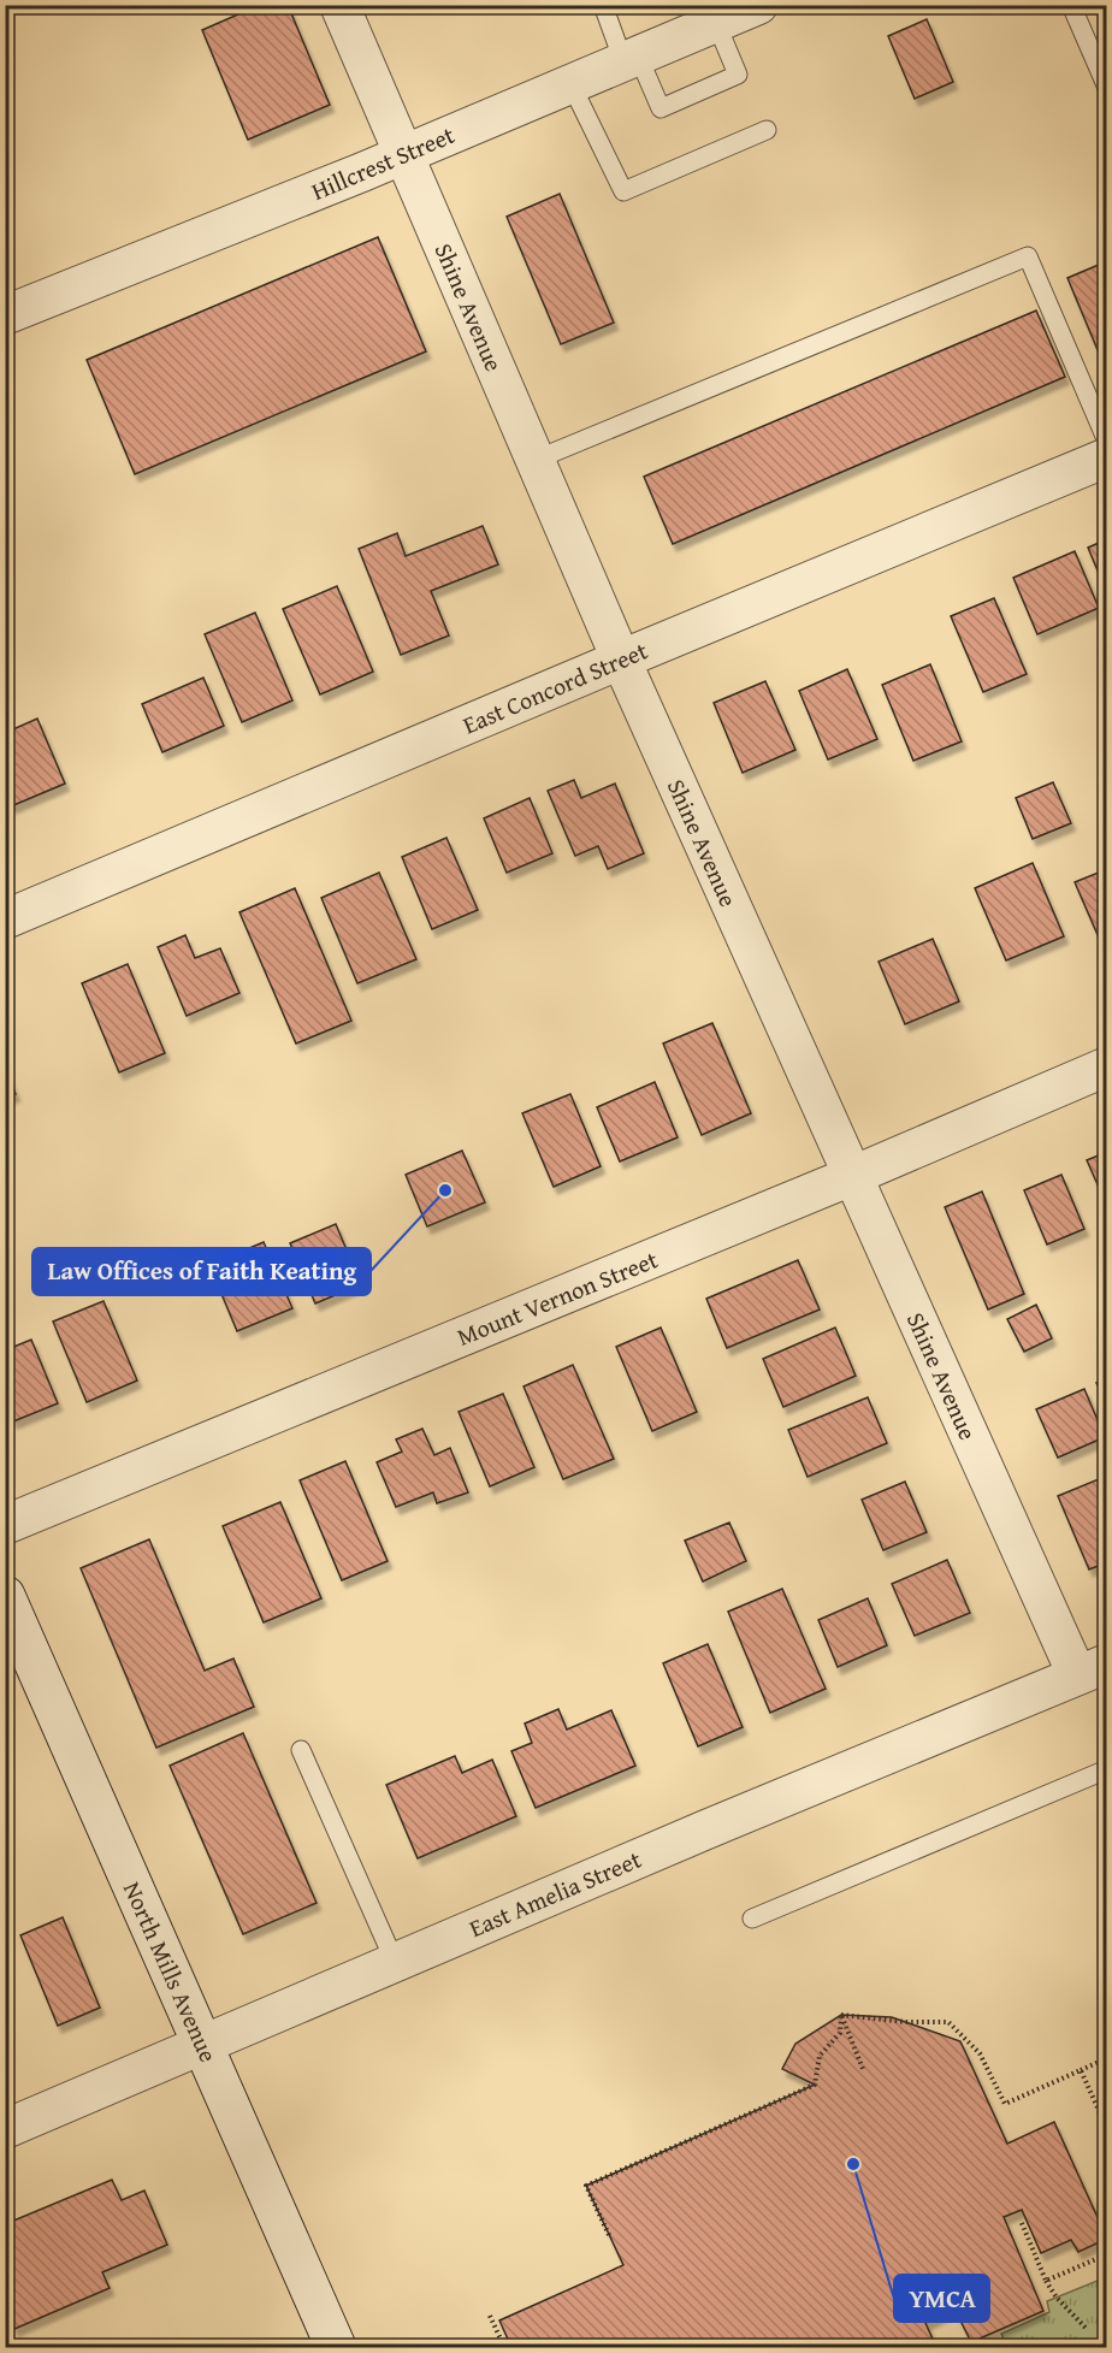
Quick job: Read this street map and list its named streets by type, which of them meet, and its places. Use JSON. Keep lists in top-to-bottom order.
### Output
{
  "streets": {
    "main road": ["North Mills Avenue"],
    "street": [
      "Hillcrest Street",
      "Shine Avenue",
      "East Concord Street",
      "Mount Vernon Street",
      "East Amelia Street"
    ]
  },
  "crossings": [
    ["Hillcrest Street", "Shine Avenue"],
    ["Shine Avenue", "East Concord Street"],
    ["Shine Avenue", "Mount Vernon Street"],
    ["Shine Avenue", "East Amelia Street"],
    ["East Amelia Street", "North Mills Avenue"]
  ],
  "places": ["Law Offices of Faith Keating", "YMCA"]
}
